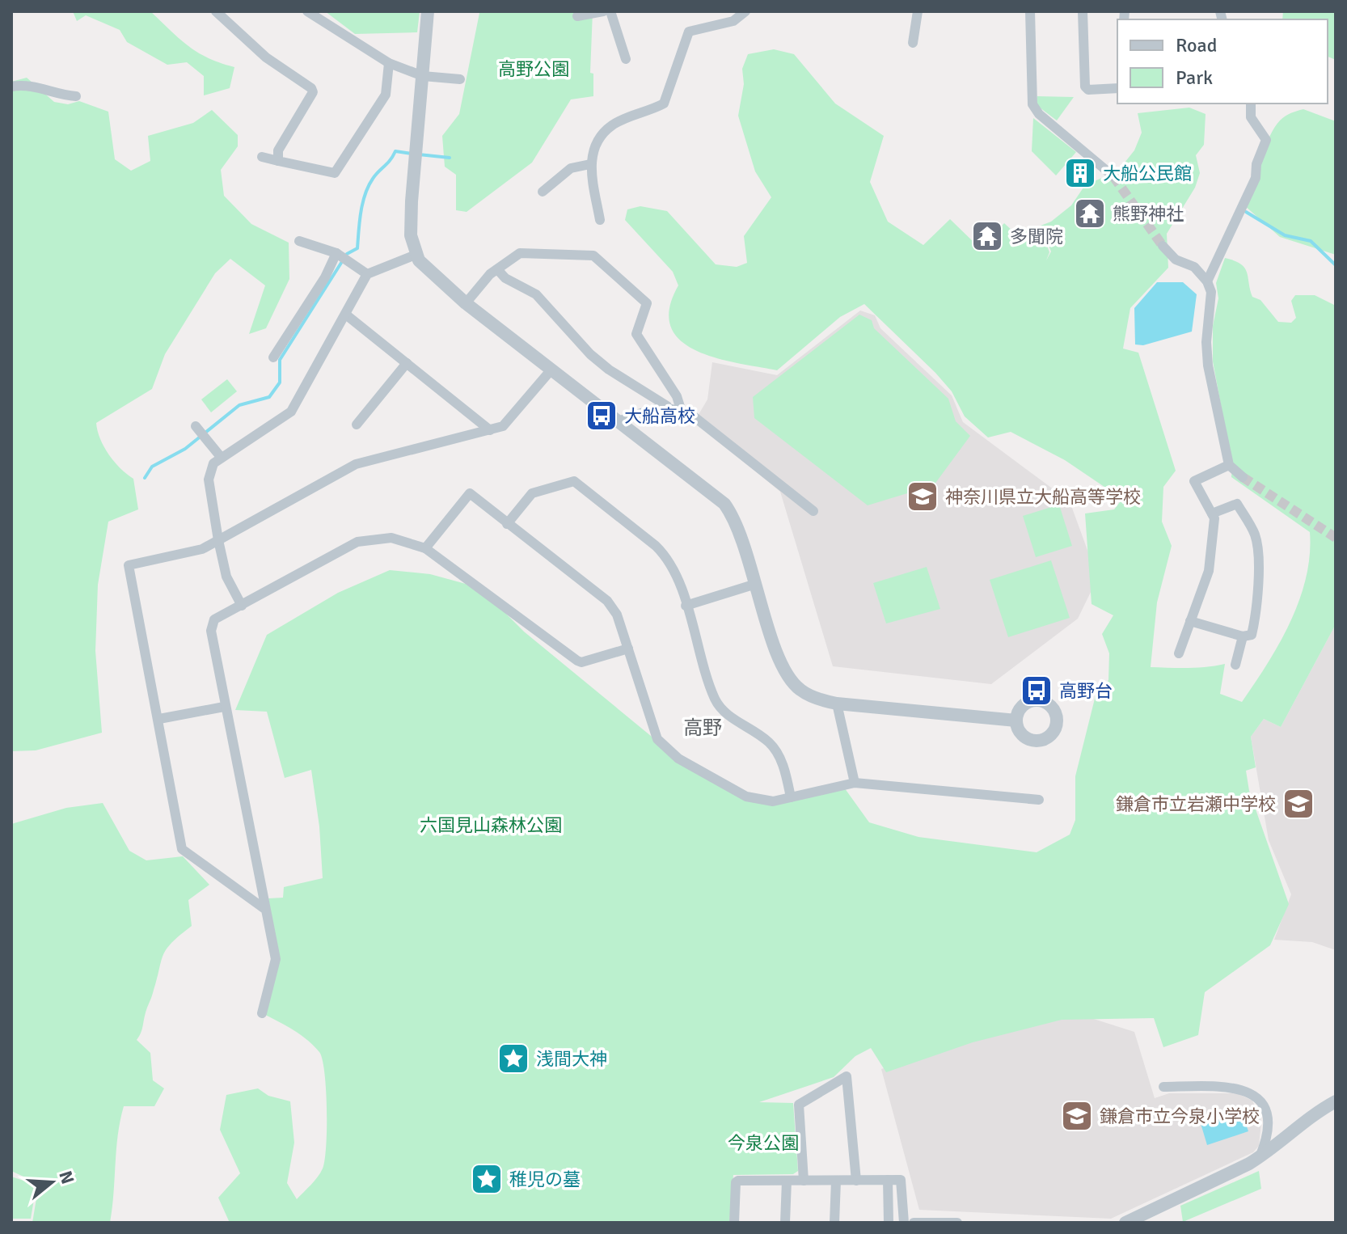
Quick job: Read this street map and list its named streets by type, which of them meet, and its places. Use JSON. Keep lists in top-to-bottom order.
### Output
{
  "districts": ["高野"],
  "parks": ["高野公園", "六国見山森林公園", "今泉公園"],
  "places": {
    "building": ["大船公民館"],
    "temple": ["熊野神社", "多聞院"],
    "bus stop": ["大船高校", "高野台"],
    "school or university": ["神奈川県立大船高等学校", "鎌倉市立岩瀬中学校", "鎌倉市立今泉小学校"],
    "place": ["浅間大神", "稚児の墓"]
  },
  "legend": ["Road", "Park"],
  "north": "right"
}
